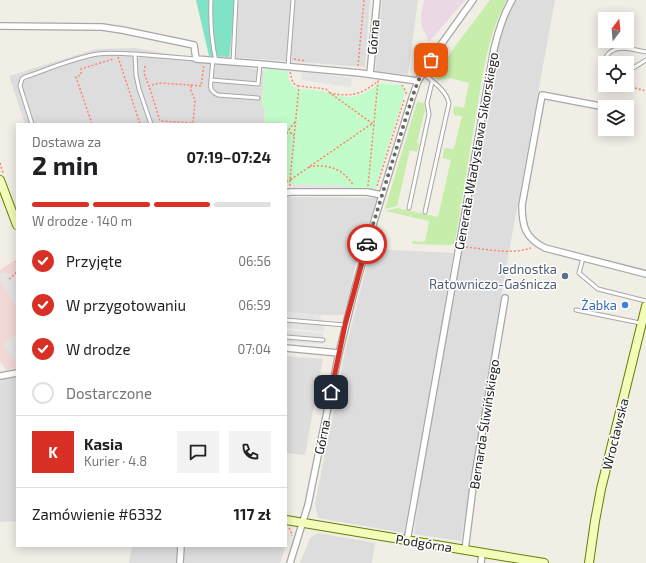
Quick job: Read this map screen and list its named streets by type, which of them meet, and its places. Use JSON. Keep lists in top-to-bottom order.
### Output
{
  "streets": {
    "street": [
      "Górna",
      "Generała Władysława Sikorskiego",
      "Bernarda Śliwińskiego",
      "Wrocławska",
      "Podgórna"
    ]
  },
  "crossings": [
    ["Górna", "Podgórna"],
    ["Generała Władysława Sikorskiego", "Podgórna"],
    ["Bernarda Śliwińskiego", "Podgórna"]
  ],
  "places": ["Jednostka Ratowniczo-Gaśnicza", "Żabka"],
  "north": "top",
  "page": {
    "heading": ["2 min", "Dostawa za", "07:19–07:24"],
    "panel": [
      "Kasia",
      "Kurier · 4.8",
      "Zamówienie #6332",
      "117 zł"
    ],
    "bar": "W drodze · 140 m",
    "list": [
      ["Przyjęte", "06:56"],
      ["W przygotowaniu", "06:59"],
      ["W drodze", "07:04"],
      "Dostarczone"
    ],
    "round": "K"
  }
}
